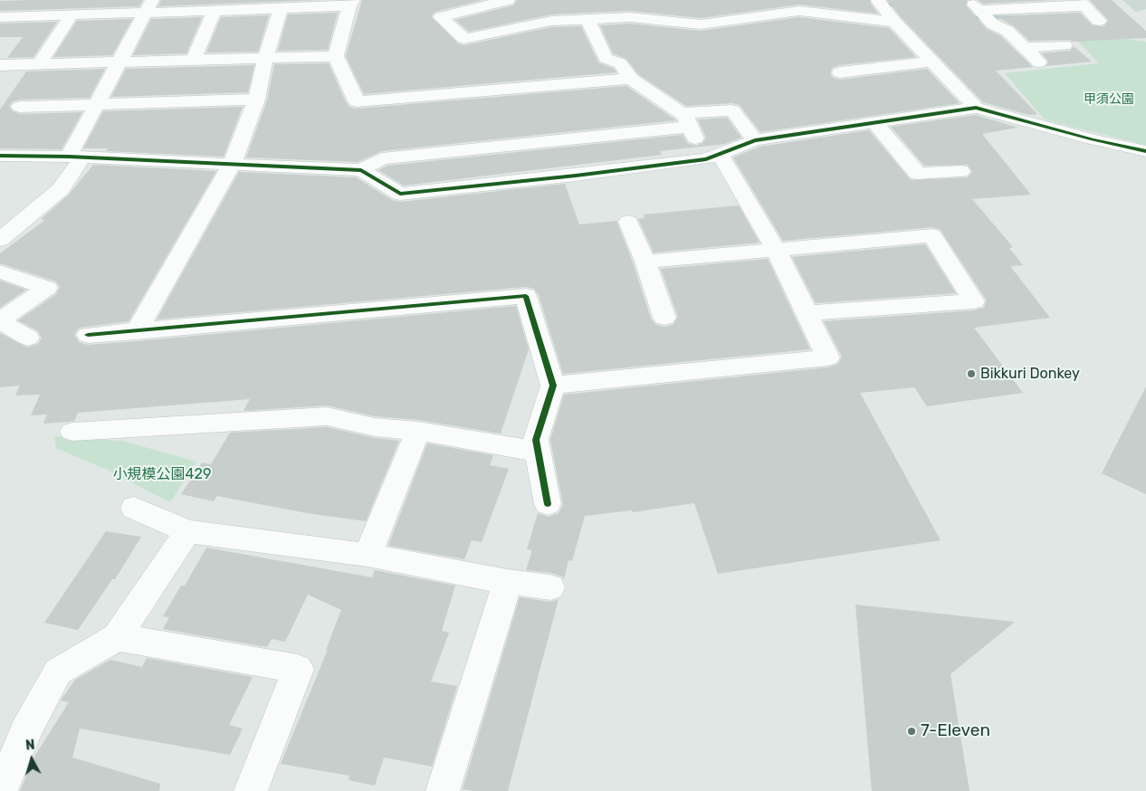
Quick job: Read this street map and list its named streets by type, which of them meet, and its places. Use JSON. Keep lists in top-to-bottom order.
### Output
{
  "parks": ["甲須公園", "小規模公園429"],
  "places": ["Bikkuri Donkey", "7-Eleven"],
  "north": "top"
}
